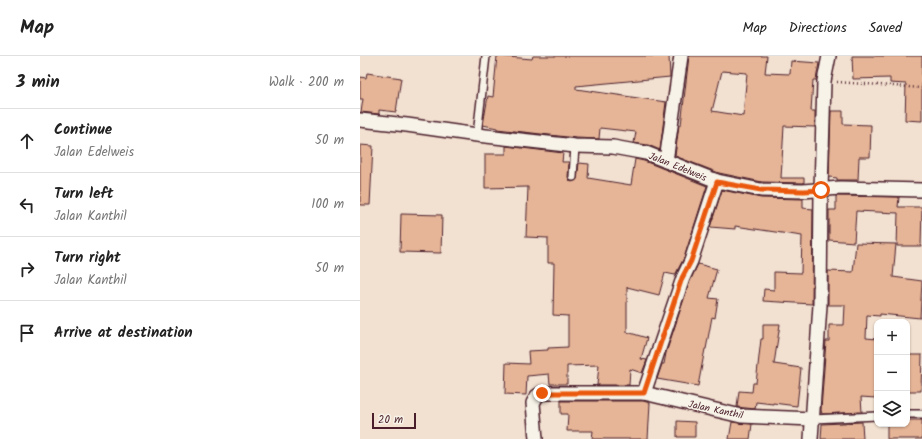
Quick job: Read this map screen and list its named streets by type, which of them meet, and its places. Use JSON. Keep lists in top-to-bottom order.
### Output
{
  "streets": {
    "street": ["Jalan Edelweis", "Jalan Kanthil"]
  },
  "scale_bar": "20 m",
  "page": {
    "header": "Map",
    "nav": ["Map", "Directions", "Saved"],
    "heading": ["3 min", "Walk · 200 m"],
    "list": [
      ["Continue", "Jalan Edelweis", "50 m"],
      ["Turn left", "Jalan Kanthil", "100 m"],
      ["Turn right", "Jalan Kanthil", "50 m"],
      "Arrive at destination"
    ],
    "map_buttons": ["+", "−"],
    "scale": "20 m"
  }
}
